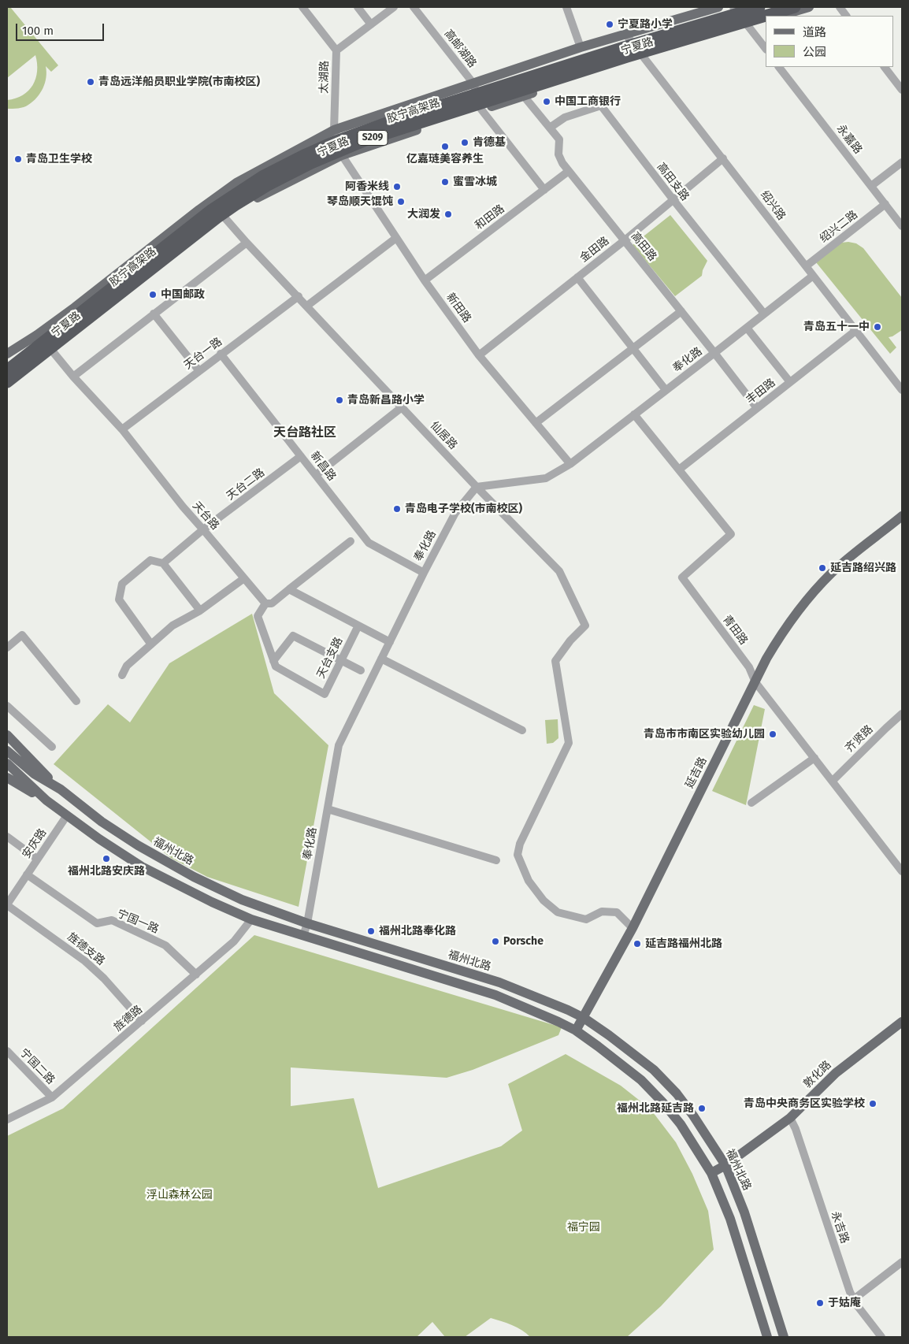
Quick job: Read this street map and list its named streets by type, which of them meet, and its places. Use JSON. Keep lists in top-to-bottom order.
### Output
{
  "streets": {
    "highway": ["胶宁高架路", "S209"],
    "main road": [
      "宁夏路",
      "延吉路",
      "福州北路",
      "敦化路"
    ],
    "street": [
      "高邮湖路",
      "太湖路",
      "永嘉路",
      "高田支路",
      "绍兴路",
      "和田路",
      "绍兴二路",
      "高田路",
      "金田路",
      "新田路",
      "天台一路",
      "奉化路",
      "丰田路",
      "仙居路",
      "新昌路",
      "天台二路",
      "天台路",
      "青田路",
      "天台支路",
      "齐贤路",
      "安庆路",
      "宁国一路",
      "旌德支路",
      "旌德路",
      "宁国二路",
      "永吉路"
    ]
  },
  "crossings": [
    ["宁夏路", "高邮湖路"],
    ["宁夏路", "太湖路"],
    ["宁夏路", "胶宁高架路"],
    ["宁夏路", "绍兴路"],
    ["宁夏路", "高田路"],
    ["宁夏路", "新田路"],
    ["宁夏路", "仙居路"],
    ["宁夏路", "天台路"],
    ["太湖路", "新田路"],
    ["胶宁高架路", "天台路"],
    ["永嘉路", "绍兴二路"],
    ["高田支路", "高田路"],
    ["高田支路", "金田路"],
    ["高田支路", "奉化路"],
    ["绍兴路", "绍兴二路"],
    ["绍兴路", "金田路"],
    ["绍兴路", "奉化路"],
    ["绍兴路", "丰田路"],
    ["和田路", "高田路"],
    ["和田路", "新田路"],
    ["高田路", "金田路"],
    ["高田路", "奉化路"],
    ["高田路", "丰田路"],
    ["金田路", "新田路"],
    ["新田路", "奉化路"],
    ["天台一路", "仙居路"],
    ["天台一路", "新昌路"],
    ["天台一路", "天台路"],
    ["奉化路", "仙居路"],
    ["奉化路", "新昌路"],
    ["奉化路", "青田路"],
    ["奉化路", "福州北路"],
    ["丰田路", "青田路"],
    ["仙居路", "延吉路"],
    ["新昌路", "天台二路"],
    ["天台二路", "天台路"],
    ["青田路", "齐贤路"],
    ["青田路", "延吉路"],
    ["延吉路", "福州北路"],
    ["安庆路", "宁国一路"],
    ["安庆路", "旌德支路"],
    ["福州北路", "敦化路"],
    ["宁国一路", "旌德路"],
    ["旌德支路", "旌德路"],
    ["旌德路", "宁国二路"],
    ["敦化路", "永吉路"]
  ],
  "districts": ["天台路社区"],
  "parks": ["浮山森林公园", "福宁园"],
  "places": [
    "宁夏路小学",
    "青岛远洋船员职业学院(市南校区)",
    "中国工商银行",
    "肯德基",
    "亿嘉琏美容养生",
    "青岛卫生学校",
    "蜜雪冰城",
    "阿香米线",
    "琴岛顺天馄饨",
    "大润发",
    "中国邮政",
    "青岛五十一中",
    "青岛新昌路小学",
    "青岛电子学校(市南校区)",
    "延吉路绍兴路",
    "青岛市市南区实验幼儿园",
    "福州北路安庆路",
    "福州北路奉化路",
    "Porsche",
    "延吉路福州北路",
    "青岛中央商务区实验学校",
    "福州北路延吉路",
    "于姑庵"
  ],
  "legend": ["道路", "公园"],
  "scale_bar": "100 m"
}
